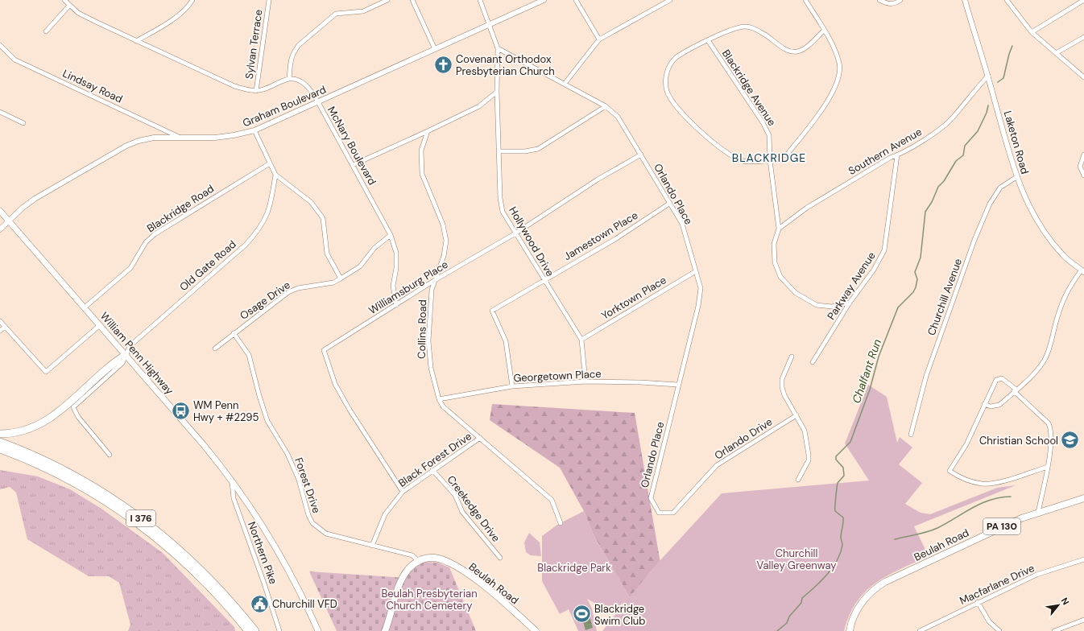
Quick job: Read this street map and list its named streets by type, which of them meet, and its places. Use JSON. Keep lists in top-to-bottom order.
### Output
{
  "streets": {
    "highway": ["I 376"],
    "main road": ["William Penn Highway", "PA 130", "Beulah Road"],
    "street": [
      "Sylvan Terrace",
      "Lindsay Road",
      "Blackridge Avenue",
      "Graham Boulevard",
      "Laketon Road",
      "McNary Boulevard",
      "Southern Avenue",
      "Orlando Place",
      "Blackridge Road",
      "Jamestown Place",
      "Hollywood Drive",
      "Old Gate Road",
      "Parkway Avenue",
      "Williamsburg Place",
      "Churchill Avenue",
      "Yorktown Place",
      "Osage Drive",
      "Collins Road",
      "Georgetown Place",
      "Orlando Drive",
      "Black Forest Drive",
      "Forest Drive",
      "Creekedge Drive",
      "Northern Pike",
      "Macfarlane Drive"
    ]
  },
  "crossings": [
    ["Lindsay Road", "Graham Boulevard"],
    ["Blackridge Avenue", "Southern Avenue"],
    ["Blackridge Avenue", "Parkway Avenue"],
    ["Graham Boulevard", "McNary Boulevard"],
    ["Graham Boulevard", "Hollywood Drive"],
    ["Graham Boulevard", "William Penn Highway"],
    ["Laketon Road", "Southern Avenue"],
    ["Laketon Road", "Churchill Avenue"],
    ["McNary Boulevard", "Williamsburg Place"],
    ["McNary Boulevard", "Osage Drive"],
    ["Southern Avenue", "Parkway Avenue"],
    ["Orlando Place", "Jamestown Place"],
    ["Orlando Place", "Hollywood Drive"],
    ["Orlando Place", "Williamsburg Place"],
    ["Orlando Place", "Yorktown Place"],
    ["Orlando Place", "Georgetown Place"],
    ["Orlando Place", "Orlando Drive"],
    ["Blackridge Road", "William Penn Highway"],
    ["Jamestown Place", "Hollywood Drive"],
    ["Jamestown Place", "Georgetown Place"],
    ["Hollywood Drive", "Williamsburg Place"],
    ["Hollywood Drive", "Yorktown Place"],
    ["Hollywood Drive", "Georgetown Place"],
    ["Old Gate Road", "William Penn Highway"],
    ["Williamsburg Place", "Collins Road"],
    ["Williamsburg Place", "Black Forest Drive"],
    ["Osage Drive", "Forest Drive"],
    ["Collins Road", "Georgetown Place"],
    ["Collins Road", "Black Forest Drive"],
    ["William Penn Highway", "Northern Pike"],
    ["Black Forest Drive", "Forest Drive"],
    ["Black Forest Drive", "Creekedge Drive"],
    ["Forest Drive", "Beulah Road"]
  ],
  "districts": ["BLACKRIDGE"],
  "water": ["Chalfant Run"],
  "parks": ["Churchill Valley Greenway", "Blackridge Park", "Beulah Presbyterian Church Cemetery"],
  "places": {
    "church": ["Covenant Orthodox Presbyterian Church"],
    "bus stop": ["WM Penn Hwy + #2295"],
    "school or university": ["Christian School"],
    "public building": ["Churchill VFD"],
    "sports": ["Blackridge Swim Club"]
  },
  "north": "top right"
}
